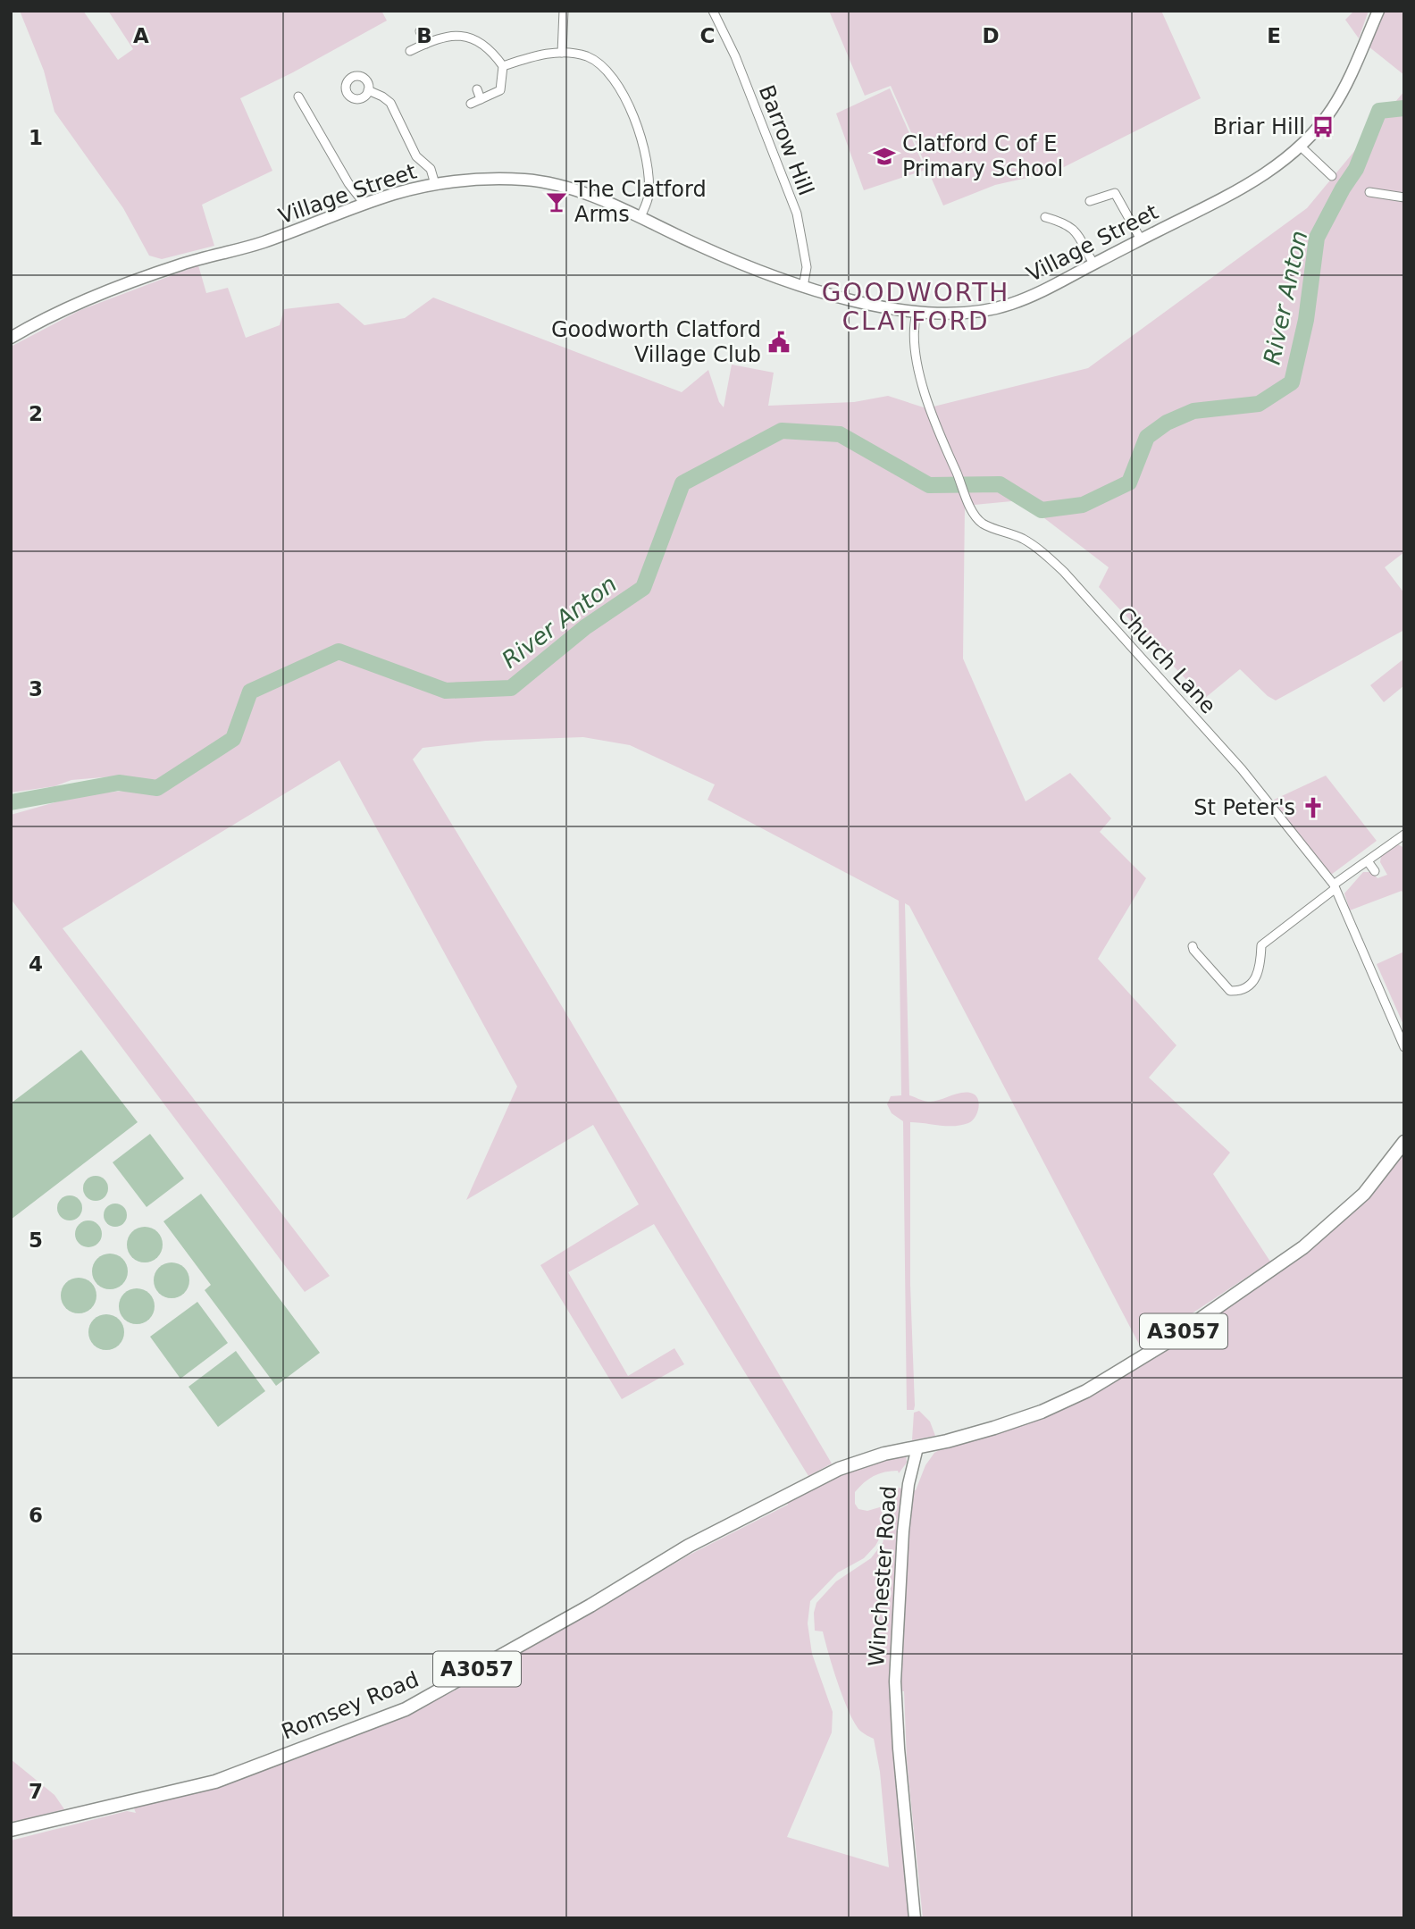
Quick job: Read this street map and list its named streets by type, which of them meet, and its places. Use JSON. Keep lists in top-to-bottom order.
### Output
{
  "streets": {
    "main road": ["A3057", "Romsey Road"],
    "street": [
      "Barrow Hill",
      "Village Street",
      "Church Lane",
      "Winchester Road"
    ]
  },
  "crossings": [
    ["Barrow Hill", "Village Street"],
    ["Village Street", "Church Lane"],
    ["A3057", "Winchester Road"],
    ["A3057", "Romsey Road"],
    ["Winchester Road", "Romsey Road"]
  ],
  "districts": ["GOODWORTH CLATFORD"],
  "water": ["River Anton"],
  "places": {
    "bus stop": ["Briar Hill"],
    "school or university": ["Clatford C of E Primary School"],
    "bar": ["The Clatford Arms"],
    "public building": ["Goodworth Clatford Village Club"],
    "church": ["St Peter's"]
  },
  "grid": {
    "columns": [
      "A",
      "B",
      "C",
      "D",
      "E"
    ],
    "rows": [
      "1",
      "2",
      "3",
      "4",
      "5",
      "6",
      "7"
    ]
  }
}
